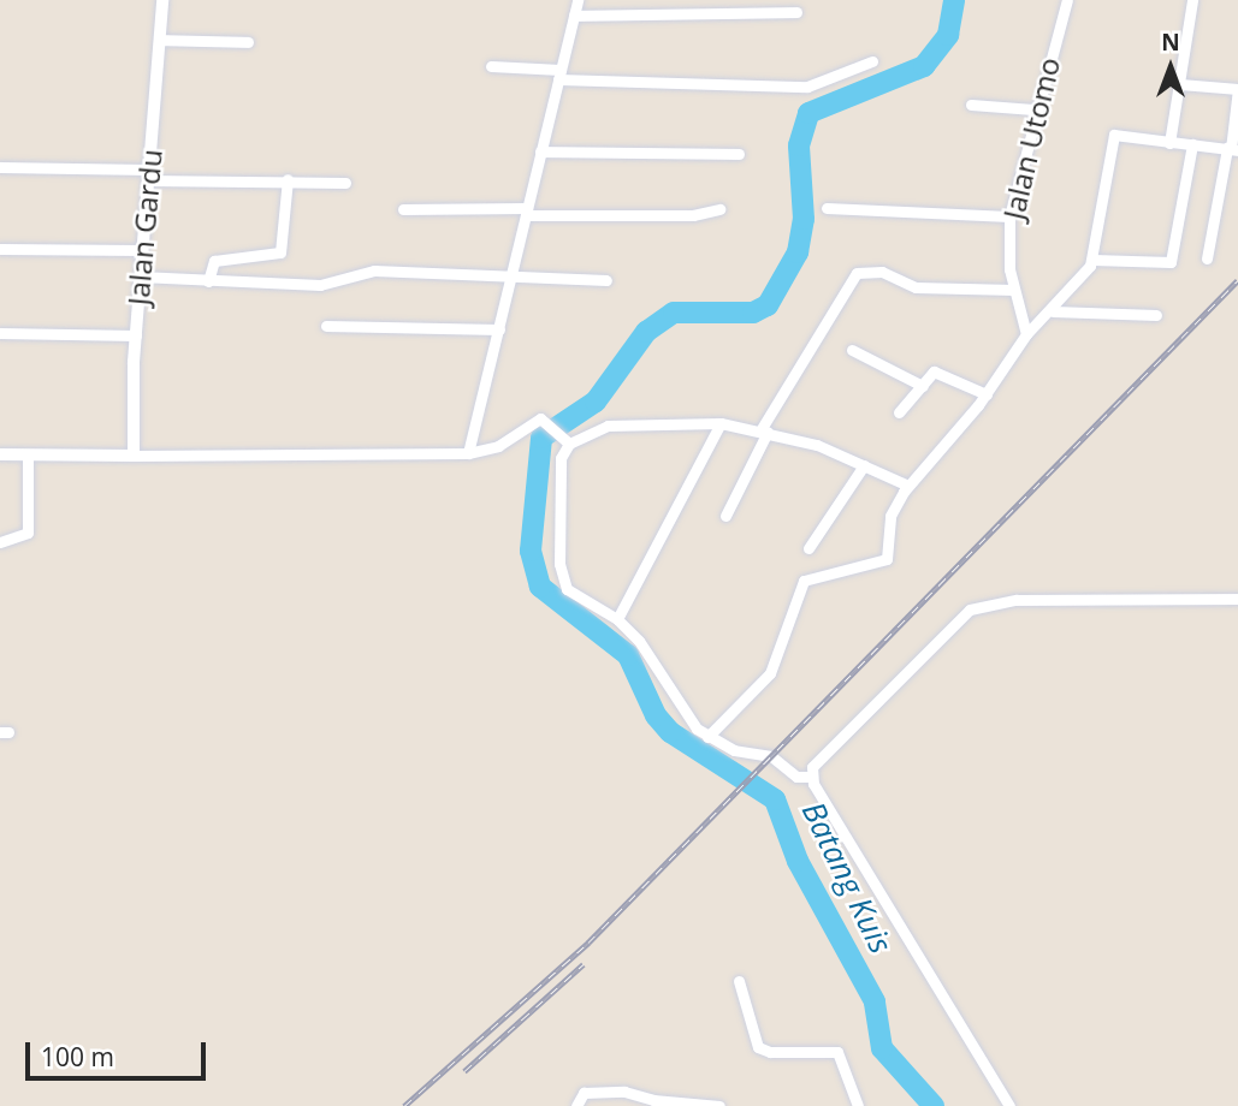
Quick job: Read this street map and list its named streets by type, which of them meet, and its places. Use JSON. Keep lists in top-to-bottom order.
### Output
{
  "streets": {
    "street": ["Jalan Utomo", "Jalan Gardu"]
  },
  "water": ["Batang Kuis"],
  "scale_bar": "100 m",
  "north": "top"
}
